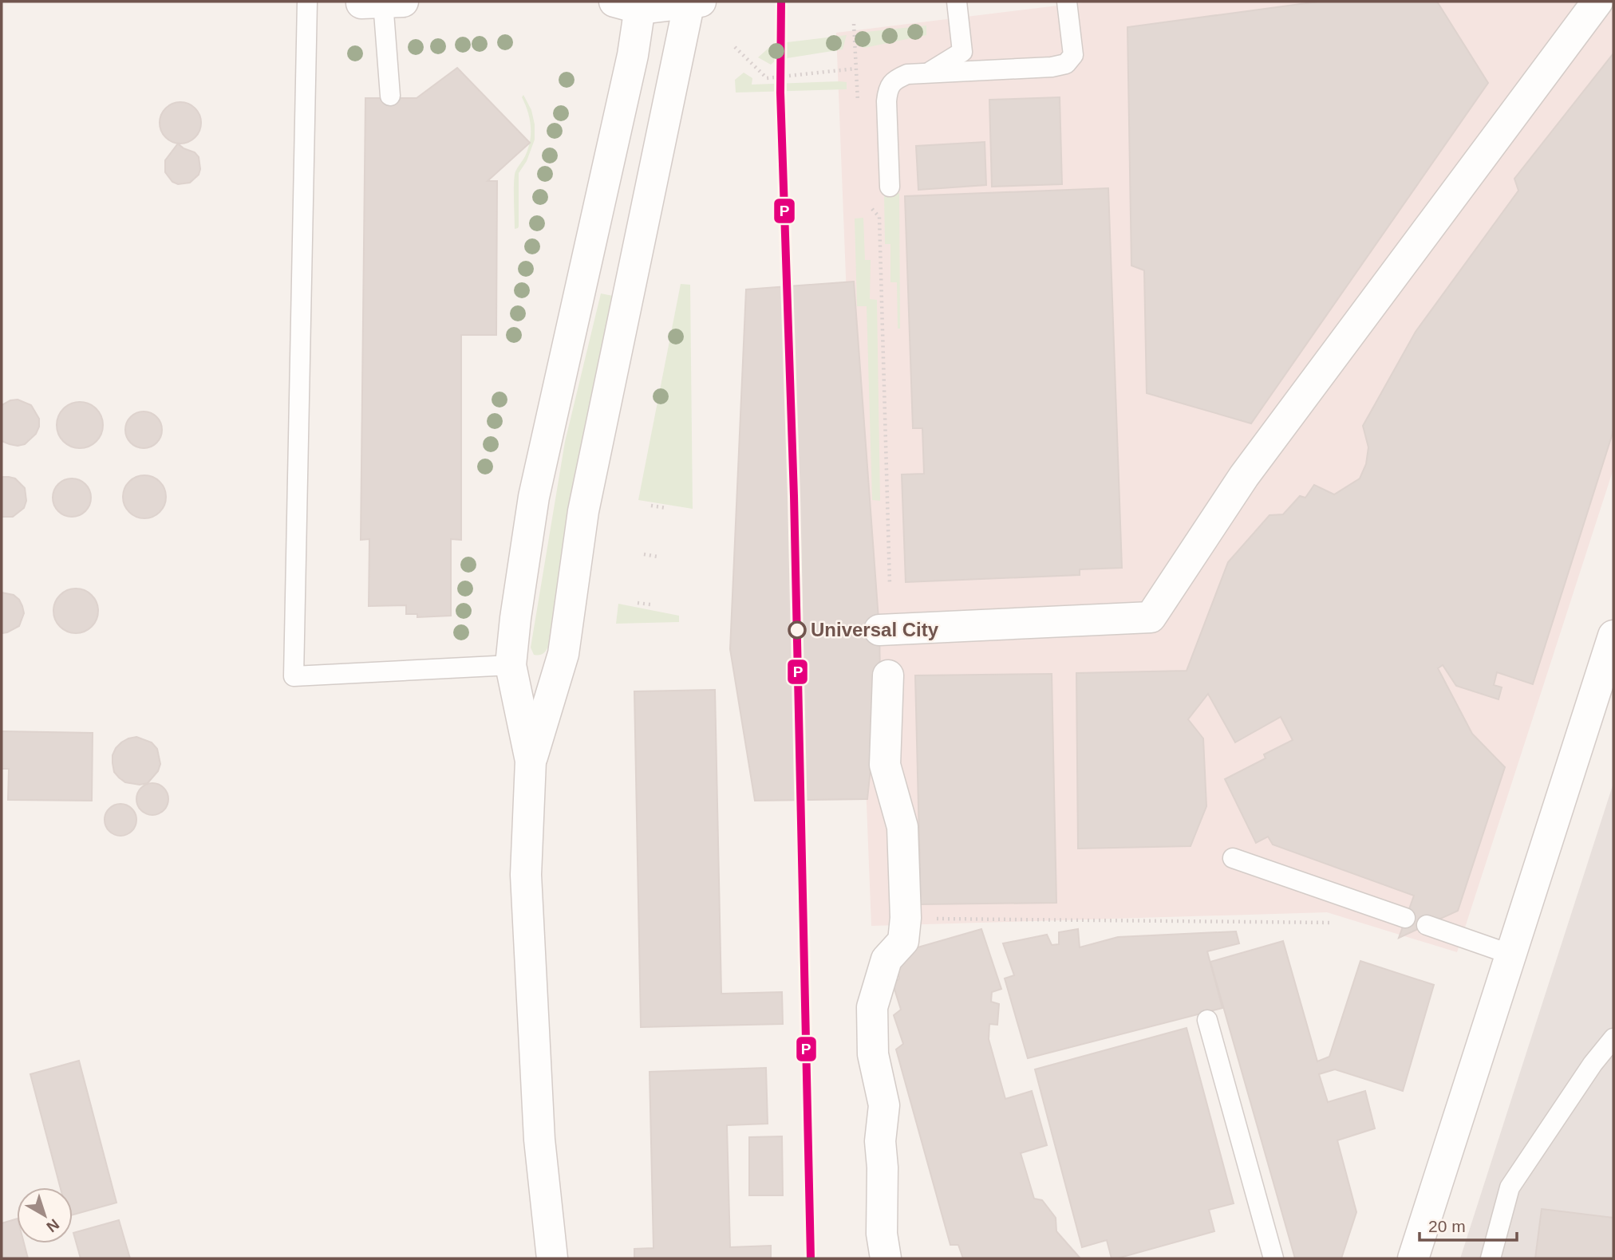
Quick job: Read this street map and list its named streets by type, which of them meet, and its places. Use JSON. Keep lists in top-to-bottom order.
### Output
{
  "places": ["Universal City"],
  "lines": ["transit line P"],
  "scale_bar": "20 m",
  "north": "bottom right"
}
